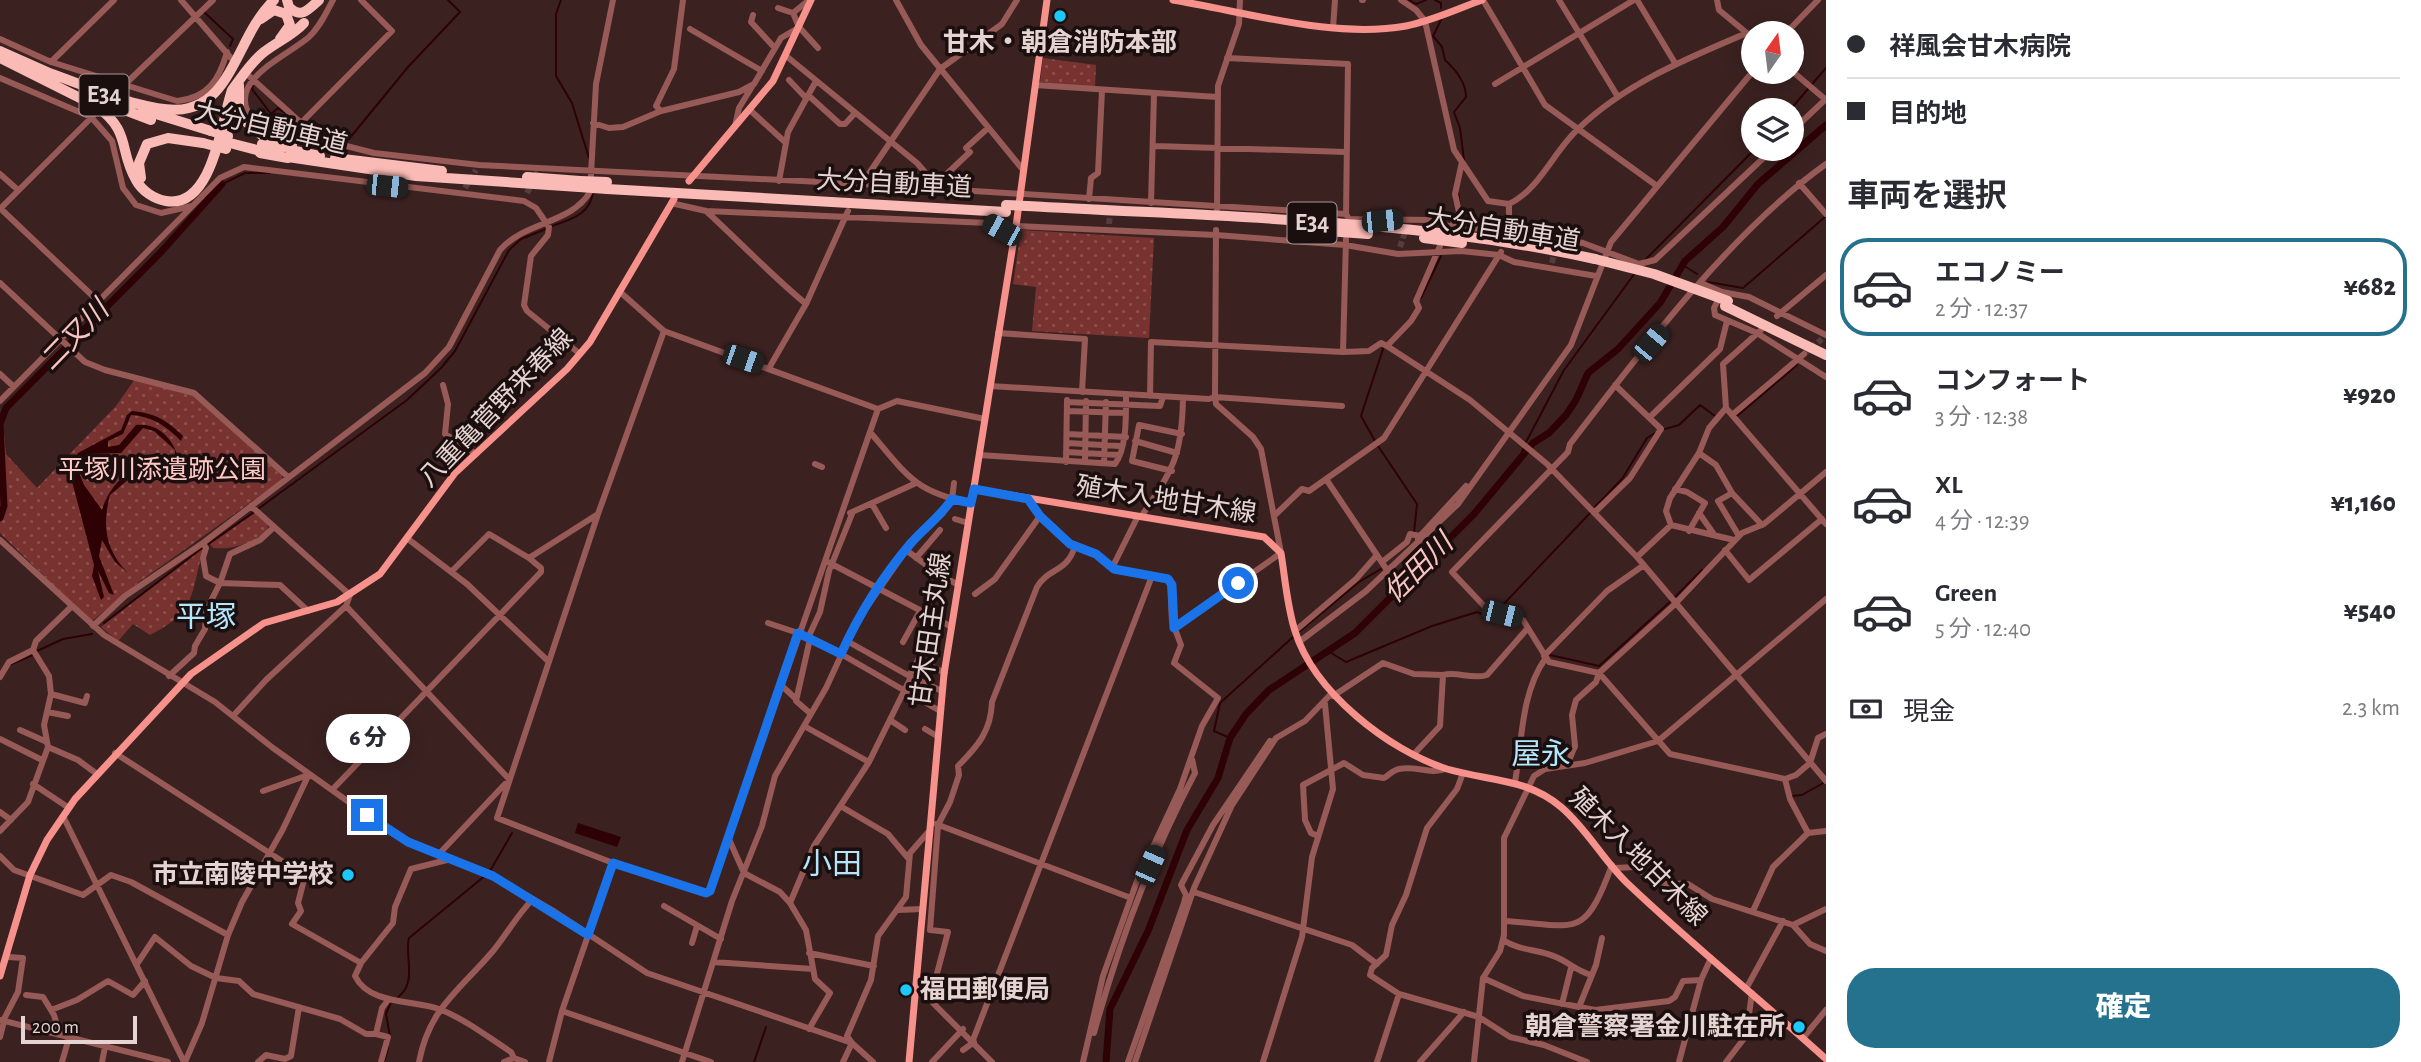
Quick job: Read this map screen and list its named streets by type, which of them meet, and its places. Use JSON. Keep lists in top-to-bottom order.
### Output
{
  "streets": {
    "highway": ["E34", "大分自動車道"],
    "main road": ["八重亀菅野来春線", "殖木入地甘木線", "甘木田主丸線"]
  },
  "crossings": [
    ["殖木入地甘木線", "甘木田主丸線"]
  ],
  "districts": ["平塚", "屋永", "小田"],
  "water": ["二又川", "佐田川"],
  "parks": ["平塚川添遺跡公園"],
  "places": [
    "甘木・朝倉消防本部",
    "市立南陵中学校",
    "福田郵便局",
    "朝倉警察署金川駐在所"
  ],
  "scale_bar": "200 m",
  "north": "top",
  "page": {
    "banner": ["祥風会甘木病院", "目的地"],
    "heading": "車両を選択",
    "list": [
      {
        "name": "エコノミー",
        "note": "2 分 · 12:37",
        "value": "¥682"
      },
      {
        "name": "コンフォート",
        "note": "3 分 · 12:38",
        "value": "¥920"
      },
      {
        "name": "XL",
        "note": "4 分 · 12:39",
        "value": "¥1,160"
      },
      {
        "name": "Green",
        "note": "5 分 · 12:40",
        "value": "¥540"
      }
    ],
    "pay": ["現金", "2.3 km"],
    "bubble": "6 分",
    "buttons": "確定",
    "scale": "200 m"
  }
}
